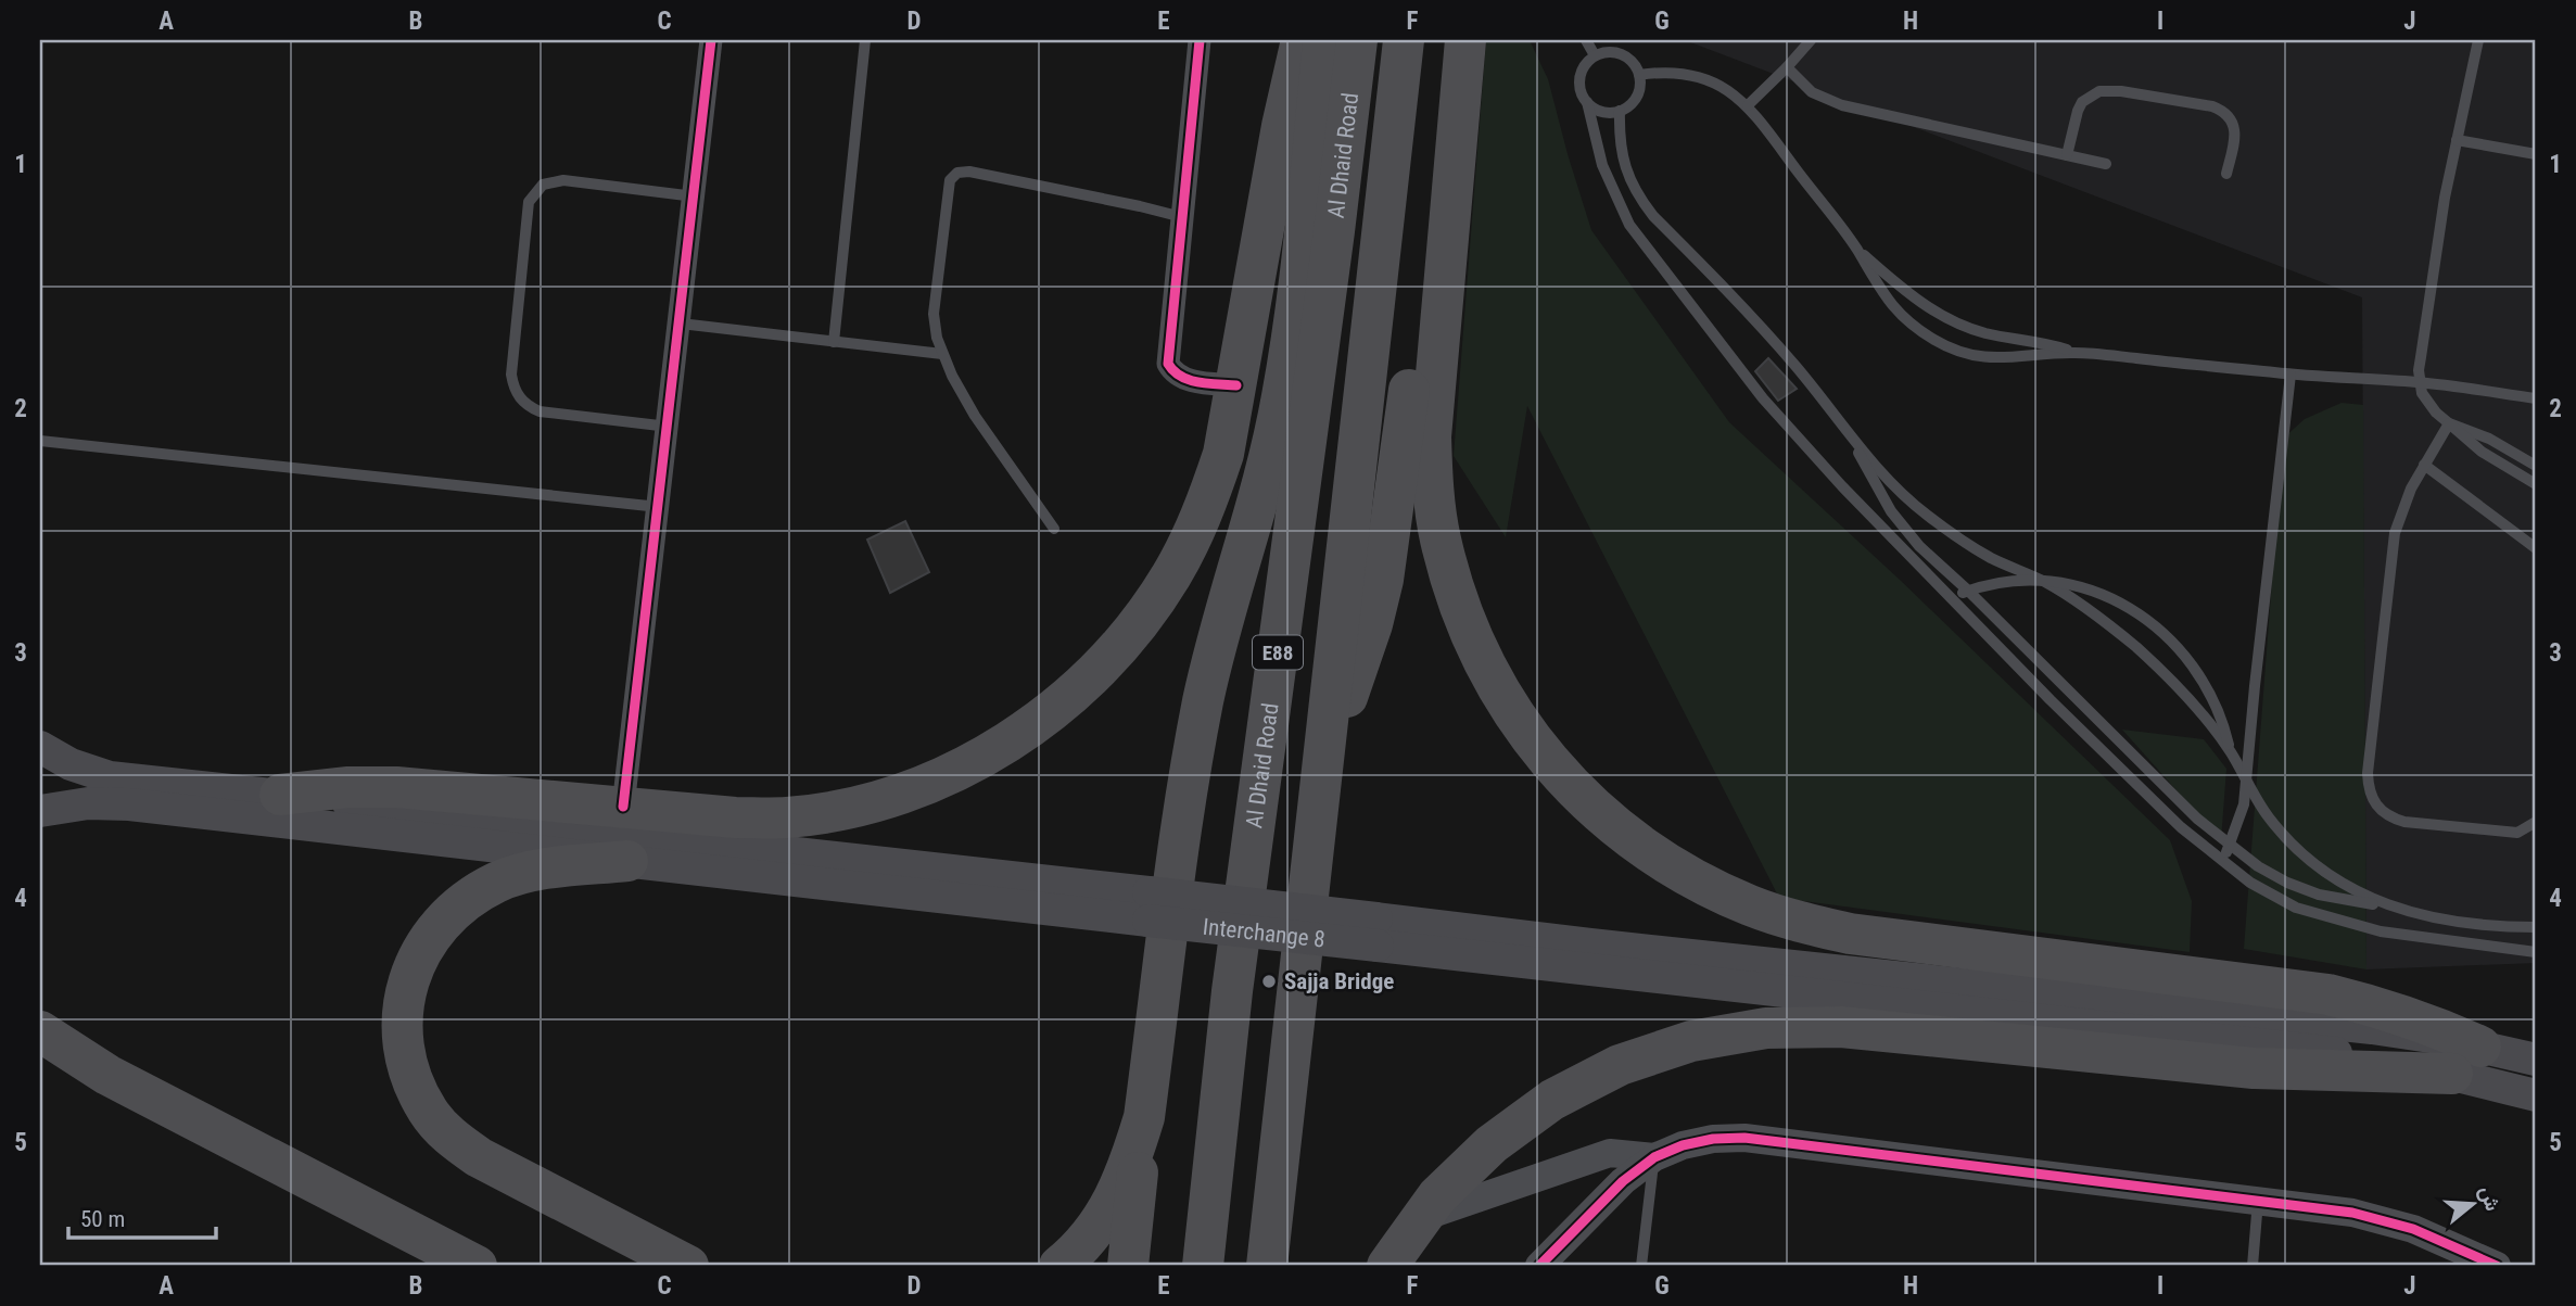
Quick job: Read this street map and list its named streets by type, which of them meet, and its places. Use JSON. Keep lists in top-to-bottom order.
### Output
{
  "streets": {
    "highway": ["Al Dhaid Road", "E88"],
    "main road": ["Interchange 8"]
  },
  "places": ["Sajja Bridge"],
  "scale_bar": "50 m",
  "north": "right",
  "grid": {
    "columns": [
      "A",
      "B",
      "C",
      "D",
      "E",
      "F",
      "G",
      "H",
      "I",
      "J"
    ],
    "rows": [
      "1",
      "2",
      "3",
      "4",
      "5"
    ]
  }
}
